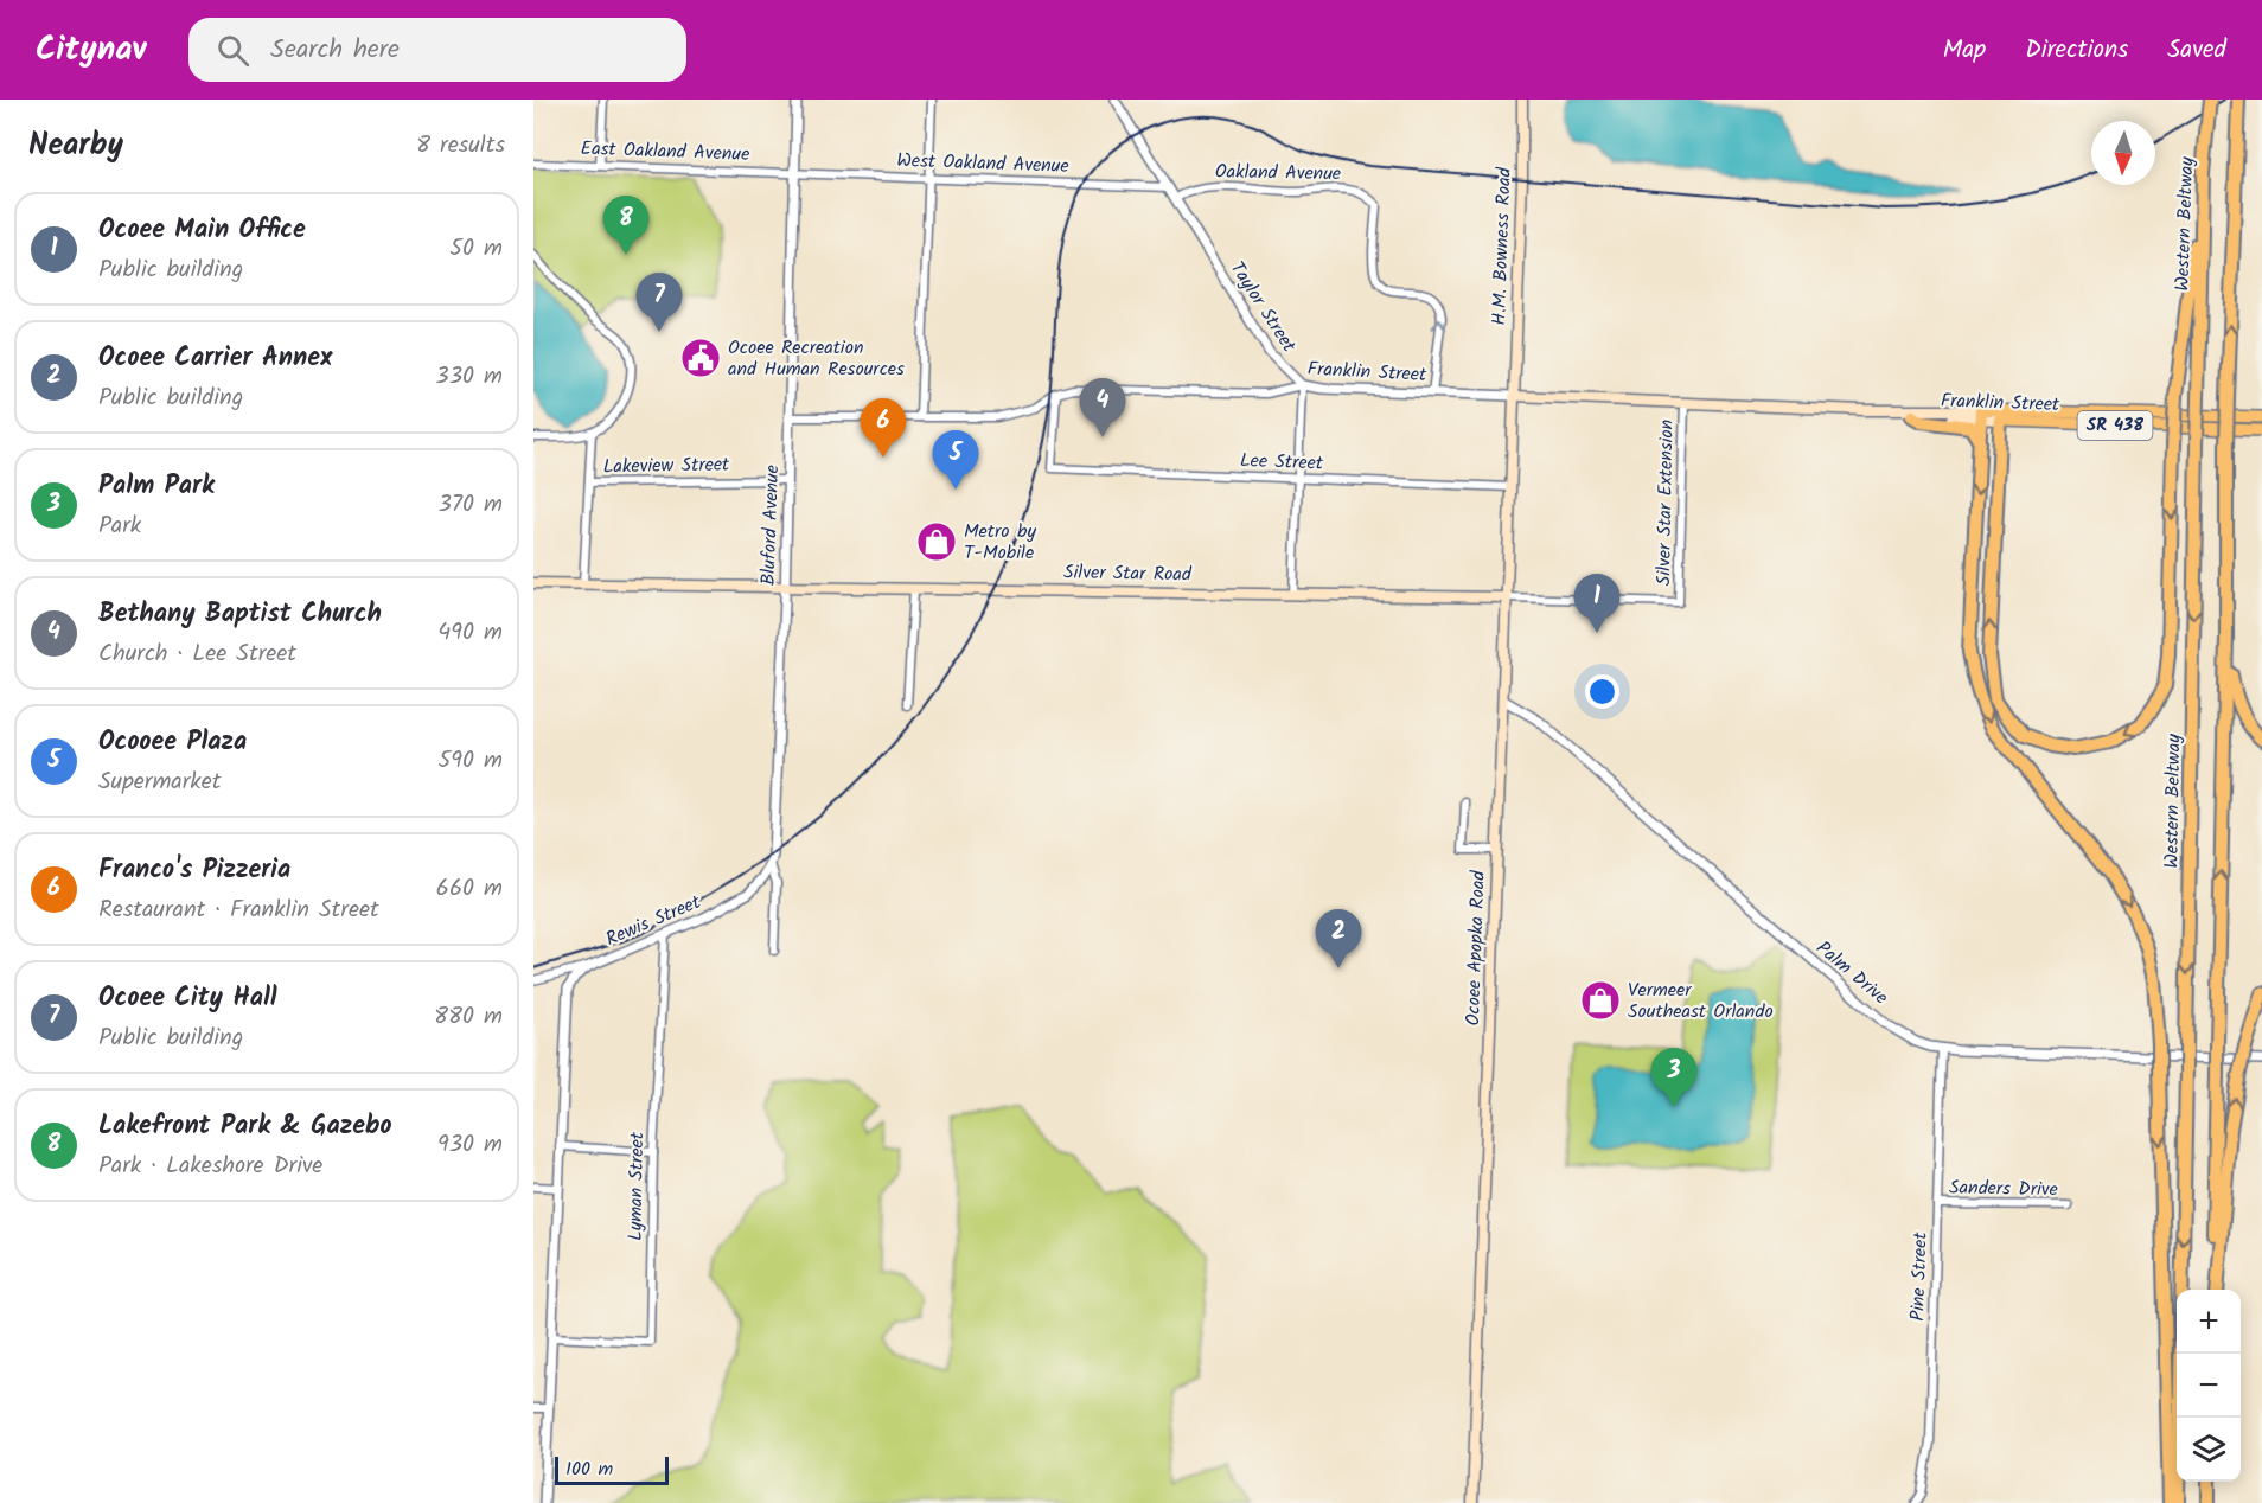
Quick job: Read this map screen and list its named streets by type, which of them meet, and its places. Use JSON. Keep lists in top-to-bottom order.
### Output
{
  "streets": {
    "highway": ["Western Beltway"],
    "main road": [
      "H.M. Bowness Road",
      "Franklin Street",
      "SR 438",
      "Silver Star Road",
      "Ocoee Apopka Road"
    ],
    "street": [
      "East Oakland Avenue",
      "West Oakland Avenue",
      "Oakland Avenue",
      "Taylor Street",
      "Lee Street",
      "Lakeview Street",
      "Silver Star Extension",
      "Bluford Avenue",
      "Rewis Street",
      "Palm Drive",
      "Lyman Street",
      "Sanders Drive",
      "Pine Street"
    ]
  },
  "crossings": [
    ["East Oakland Avenue", "West Oakland Avenue"],
    ["East Oakland Avenue", "Bluford Avenue"],
    ["West Oakland Avenue", "Taylor Street"],
    ["West Oakland Avenue", "Bluford Avenue"],
    ["Oakland Avenue", "Taylor Street"],
    ["Oakland Avenue", "Franklin Street"],
    ["H.M. Bowness Road", "Franklin Street"],
    ["H.M. Bowness Road", "Ocoee Apopka Road"],
    ["Taylor Street", "Franklin Street"],
    ["Franklin Street", "Lee Street"],
    ["Franklin Street", "Silver Star Extension"],
    ["Franklin Street", "Bluford Avenue"],
    ["Franklin Street", "Ocoee Apopka Road"],
    ["Lee Street", "Ocoee Apopka Road"],
    ["Lakeview Street", "Bluford Avenue"],
    ["Silver Star Extension", "Silver Star Road"],
    ["Bluford Avenue", "Silver Star Road"],
    ["Bluford Avenue", "Rewis Street"],
    ["Silver Star Road", "Ocoee Apopka Road"],
    ["Rewis Street", "Lyman Street"],
    ["Ocoee Apopka Road", "Palm Drive"],
    ["Palm Drive", "Pine Street"],
    ["Sanders Drive", "Pine Street"]
  ],
  "places": {
    "public building": ["Ocoee Recreation and Human Resources"],
    "shop": ["Metro by T-Mobile", "Vermeer Southeast Orlando"]
  },
  "scale_bar": "100 m",
  "north": "bottom",
  "page": {
    "header": "Citynav",
    "search": "Search here",
    "nav": ["Map", "Directions", "Saved"],
    "heading": ["Nearby", "8 results"],
    "list": [
      {
        "mark": "1",
        "name": "Ocoee Main Office",
        "note": "Public building",
        "value": "50 m"
      },
      {
        "mark": "2",
        "name": "Ocoee Carrier Annex",
        "note": "Public building",
        "value": "330 m"
      },
      {
        "mark": "3",
        "name": "Palm Park",
        "note": "Park",
        "value": "370 m"
      },
      {
        "mark": "4",
        "name": "Bethany Baptist Church",
        "note": "Church · Lee Street",
        "value": "490 m"
      },
      {
        "mark": "5",
        "name": "Ocooee Plaza",
        "note": "Supermarket",
        "value": "590 m"
      },
      {
        "mark": "6",
        "name": "Franco's Pizzeria",
        "note": "Restaurant · Franklin Street",
        "value": "660 m"
      },
      {
        "mark": "7",
        "name": "Ocoee City Hall",
        "note": "Public building",
        "value": "880 m"
      },
      {
        "mark": "8",
        "name": "Lakefront Park & Gazebo",
        "note": "Park · Lakeshore Drive",
        "value": "930 m"
      }
    ],
    "pins": [
      "8",
      "7",
      "4",
      "6",
      "5",
      "1",
      "2",
      "3"
    ],
    "map_buttons": ["+", "−"],
    "scale": "100 m"
  }
}
